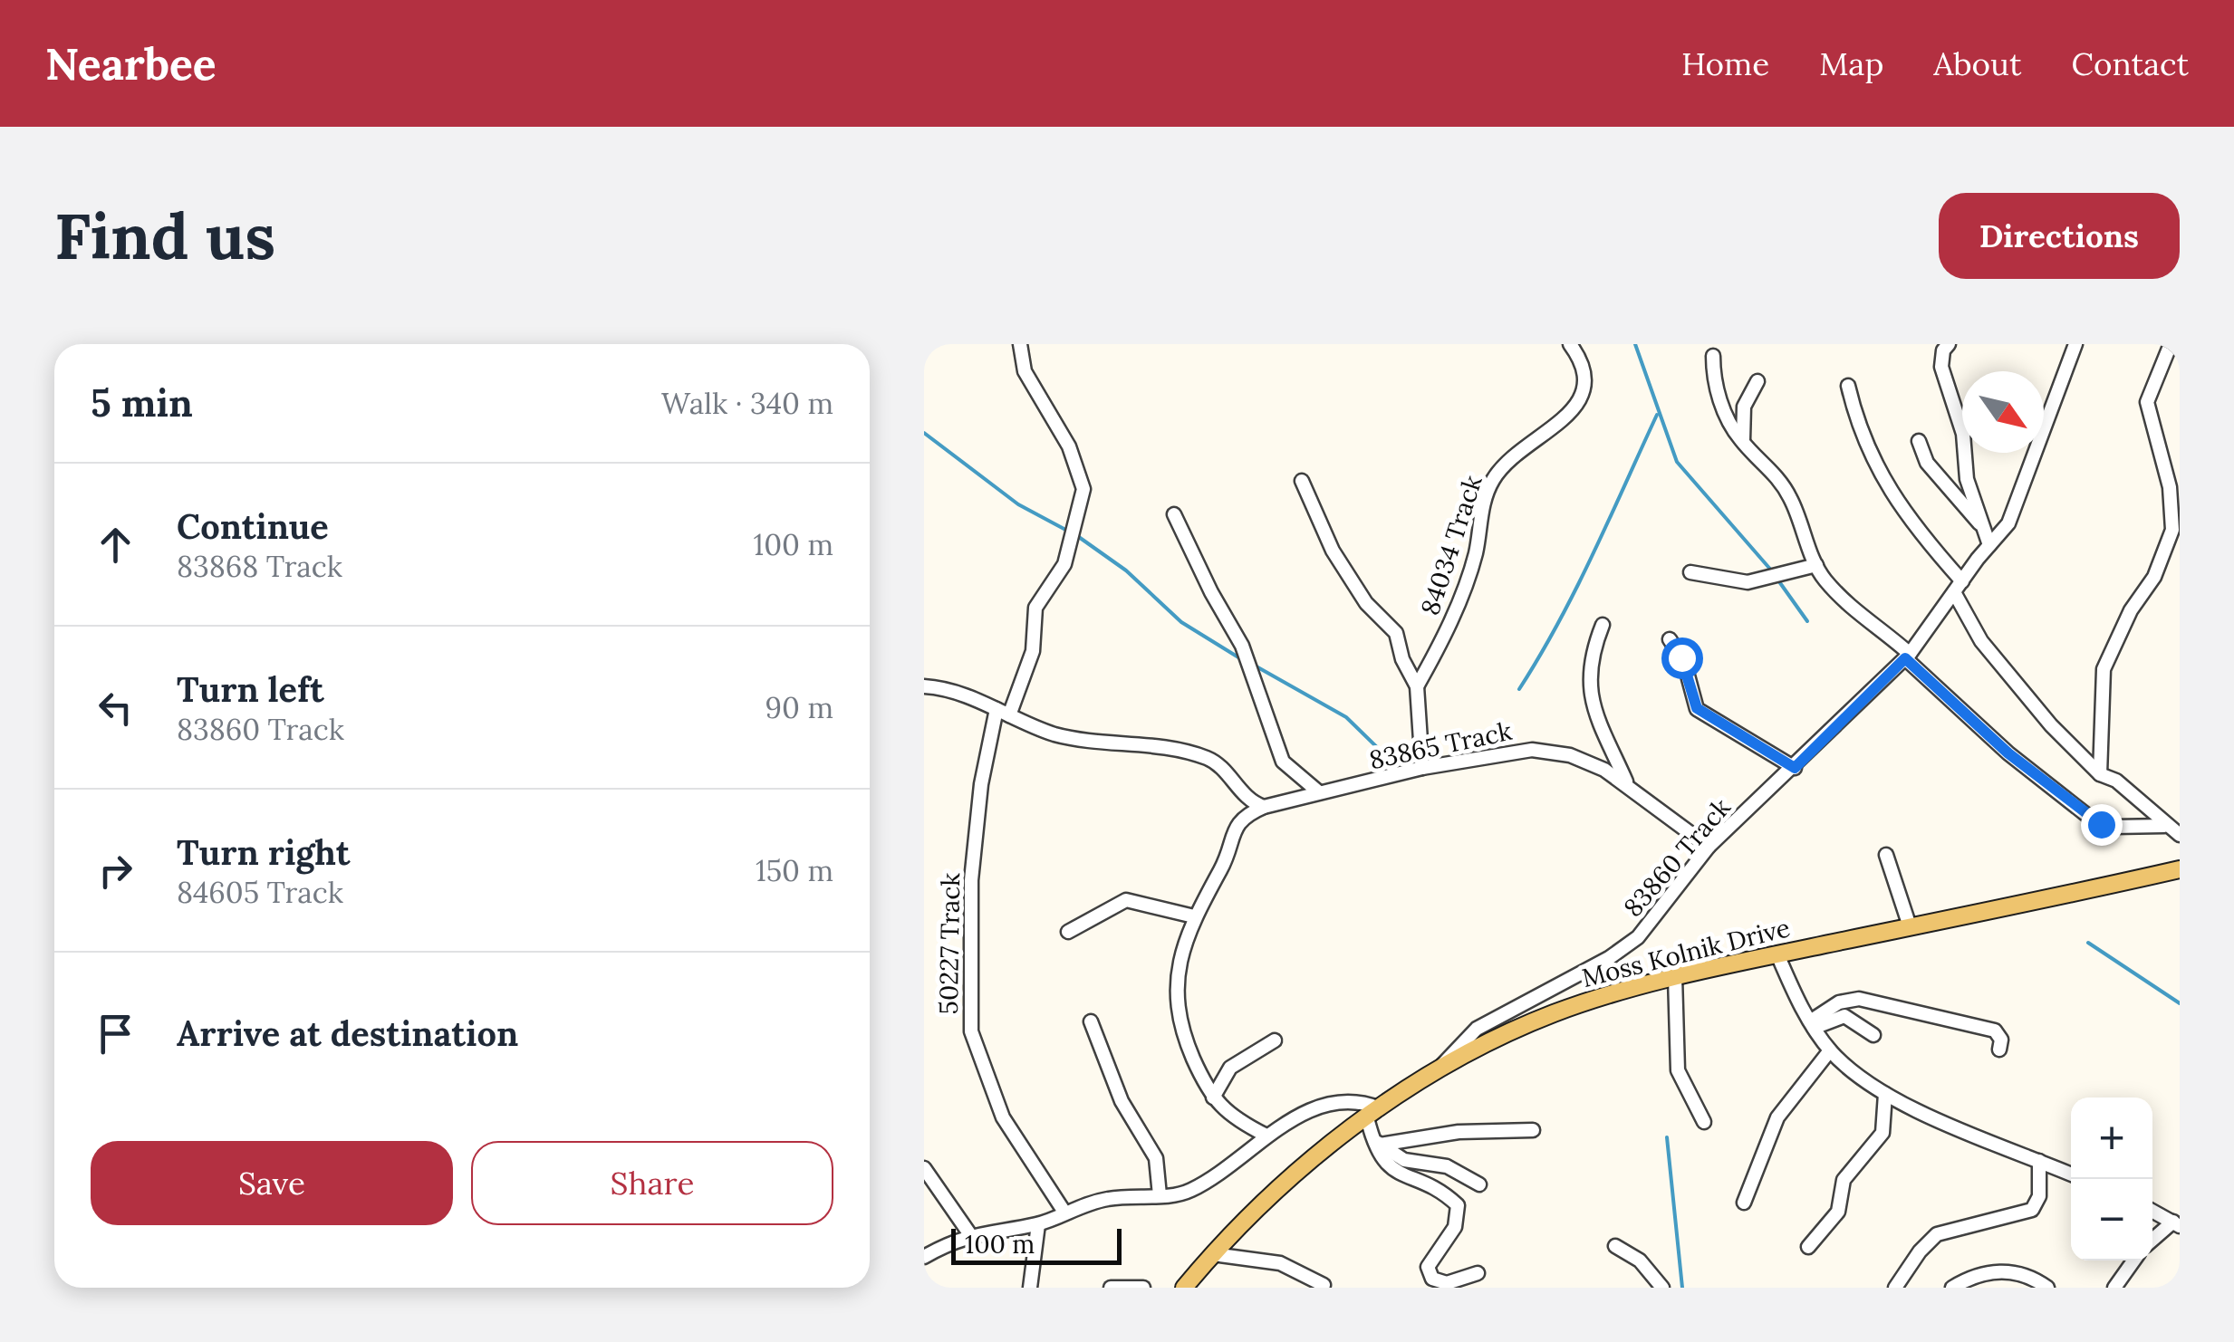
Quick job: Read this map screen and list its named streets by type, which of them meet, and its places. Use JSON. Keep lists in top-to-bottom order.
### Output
{
  "streets": {
    "main road": ["Moss Kolnik Drive"],
    "street": [
      "84034 Track",
      "83865 Track",
      "83860 Track",
      "50227 Track"
    ]
  },
  "crossings": [
    ["83865 Track", "83860 Track"],
    ["83860 Track", "Moss Kolnik Drive"]
  ],
  "scale_bar": "100 m",
  "north": "bottom right",
  "page": {
    "header": "Nearbee",
    "nav": [
      "Home",
      "Map",
      "About",
      "Contact"
    ],
    "buttons": [
      "Directions",
      ["Save", "Share"]
    ],
    "title": "Find us",
    "heading": ["5 min", "Walk · 340 m"],
    "list": [
      ["Continue", "83868 Track", "100 m"],
      ["Turn left", "83860 Track", "90 m"],
      ["Turn right", "84605 Track", "150 m"],
      "Arrive at destination"
    ],
    "map_buttons": ["+", "−"],
    "scale": "100 m"
  }
}
